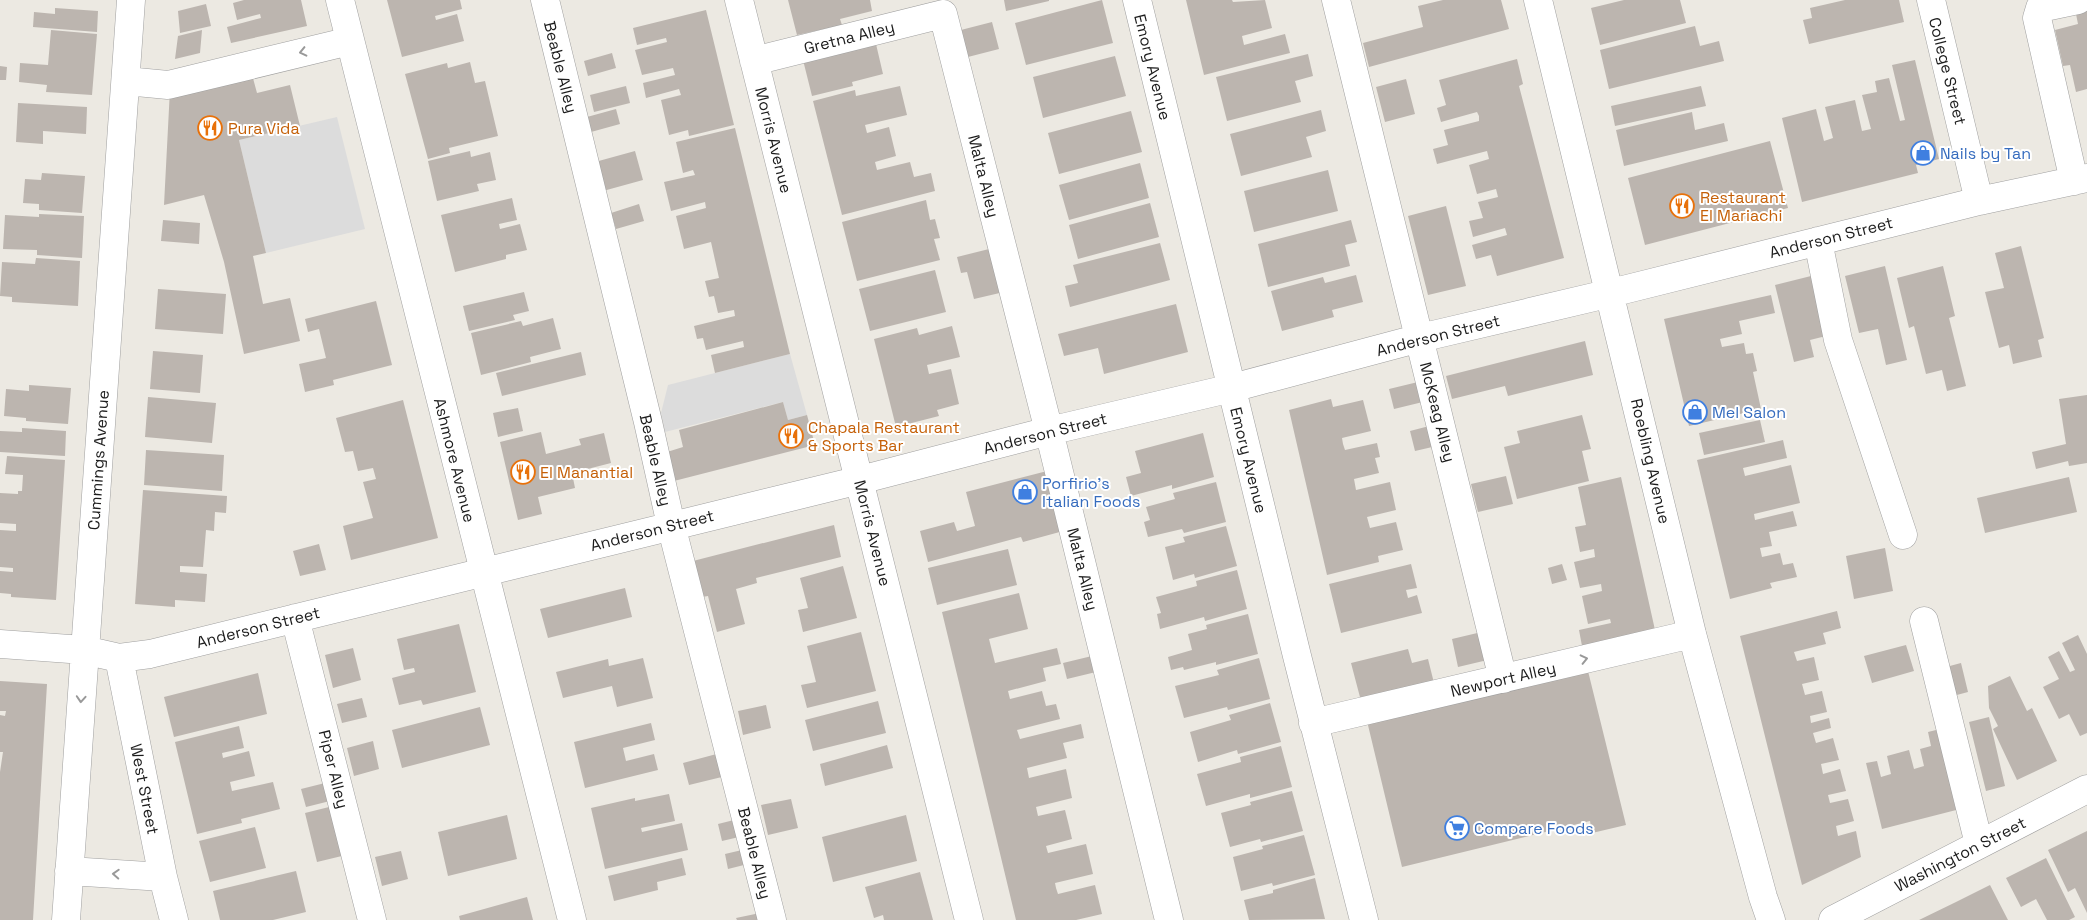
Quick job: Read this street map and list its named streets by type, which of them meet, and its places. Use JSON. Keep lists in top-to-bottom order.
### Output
{
  "streets": {
    "street": [
      "Gretna Alley",
      "Beable Alley",
      "Emory Avenue",
      "College Street",
      "Morris Avenue",
      "Malta Alley",
      "Anderson Street",
      "McKeag Alley",
      "Cummings Avenue",
      "Ashmore Avenue",
      "Roebling Avenue",
      "Newport Alley",
      "Piper Alley",
      "West Street",
      "Washington Street"
    ]
  },
  "crossings": [
    ["Gretna Alley", "Morris Avenue"],
    ["Gretna Alley", "Malta Alley"],
    ["Beable Alley", "Anderson Street"],
    ["Emory Avenue", "Anderson Street"],
    ["Emory Avenue", "Newport Alley"],
    ["College Street", "Anderson Street"],
    ["Morris Avenue", "Anderson Street"],
    ["Malta Alley", "Anderson Street"],
    ["Anderson Street", "McKeag Alley"],
    ["Anderson Street", "Cummings Avenue"],
    ["Anderson Street", "Ashmore Avenue"],
    ["Anderson Street", "Roebling Avenue"],
    ["Anderson Street", "Piper Alley"],
    ["Anderson Street", "West Street"],
    ["McKeag Alley", "Newport Alley"],
    ["Roebling Avenue", "Newport Alley"]
  ],
  "one_way": ["Newport Alley"],
  "places": {
    "restaurant": [
      "Pura Vida",
      "Restaurant El Mariachi",
      "Chapala Restaurant & Sports Bar",
      "El Manantial"
    ],
    "shop": ["Nails by Tan", "Mel Salon", "Porfirio's Italian Foods"],
    "supermarket": ["Compare Foods"]
  }
}
